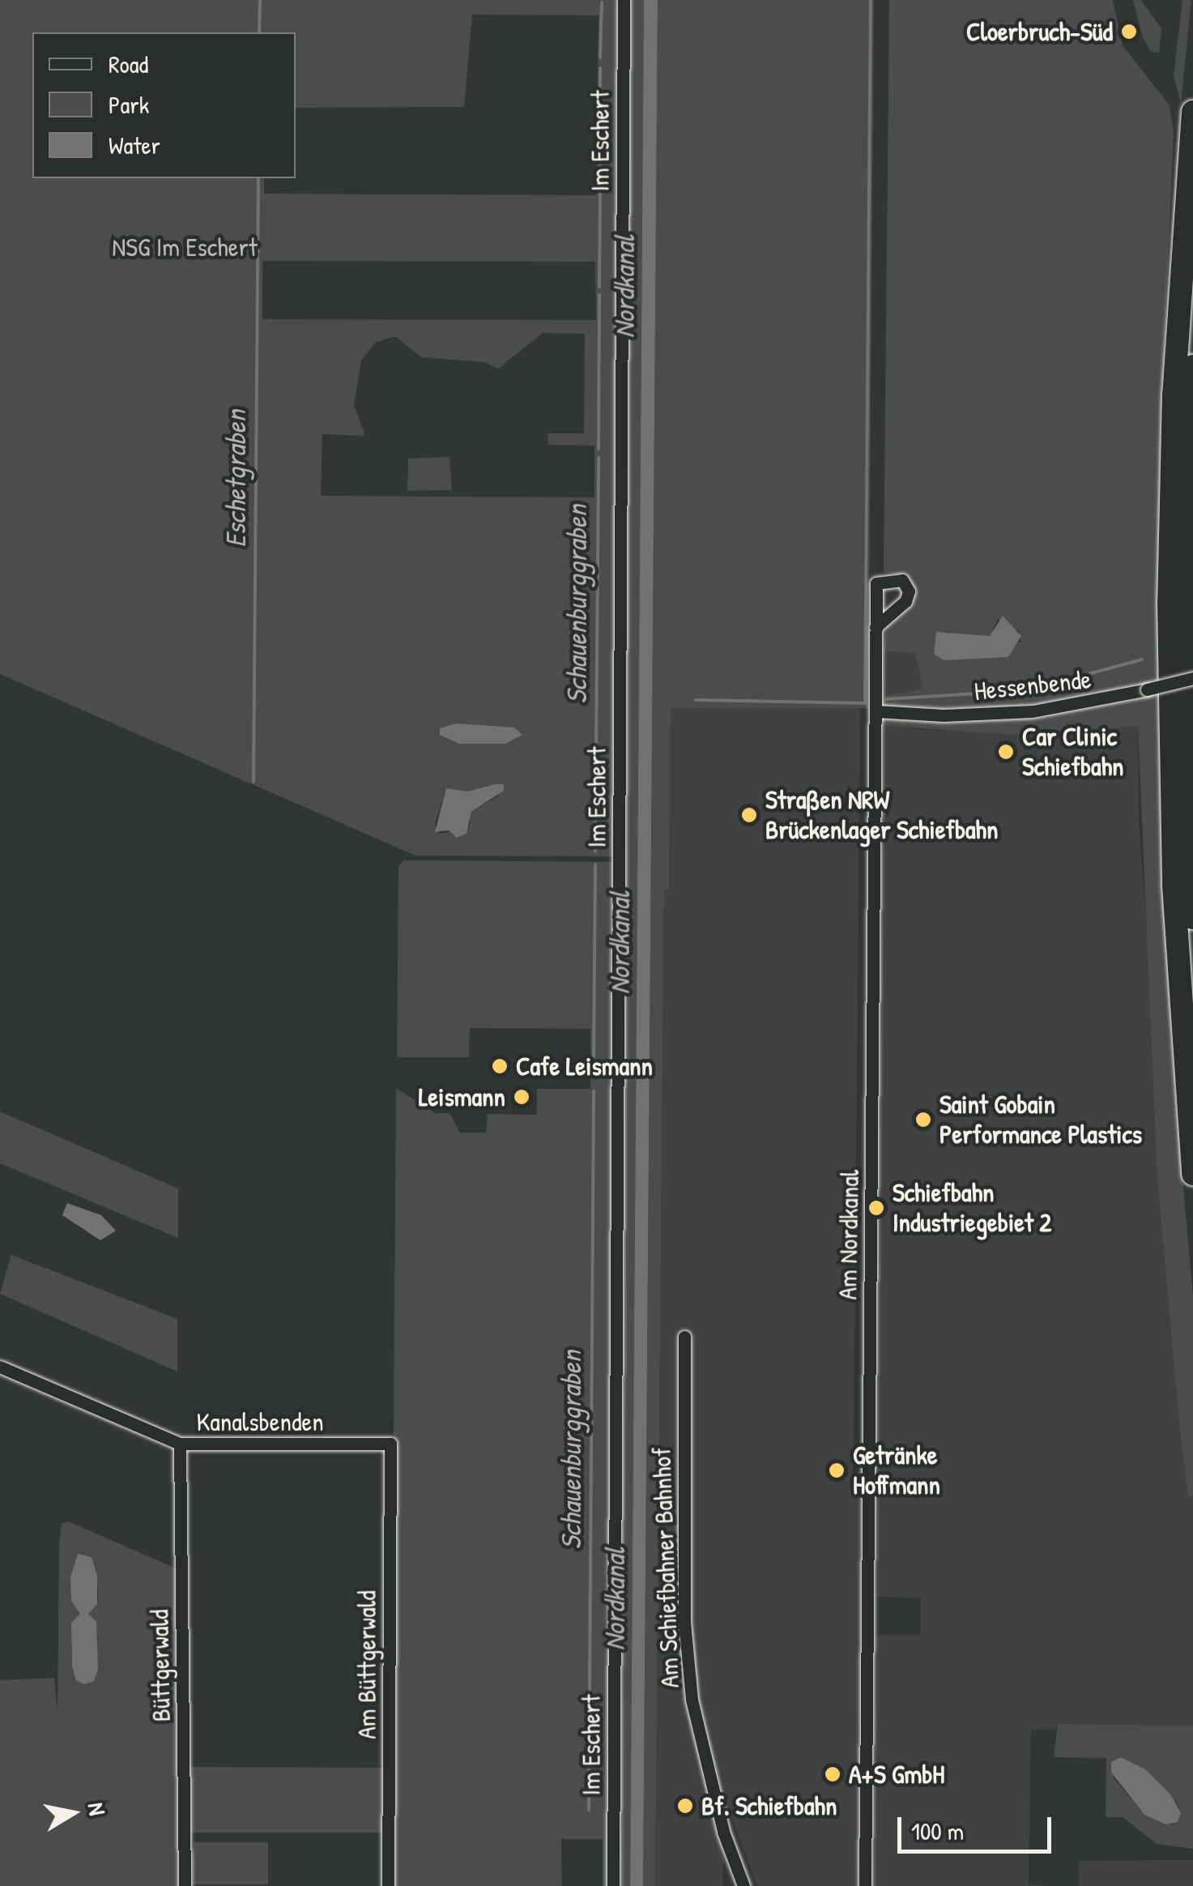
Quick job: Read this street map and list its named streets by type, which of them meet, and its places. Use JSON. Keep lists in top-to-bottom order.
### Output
{
  "streets": {
    "street": [
      "Im Eschert",
      "Hessenbende",
      "Am Nordkanal",
      "Kanalsbenden",
      "Am Schiefbahner Bahnhof",
      "Am Büttgerwald",
      "Büttgerwald"
    ]
  },
  "crossings": [
    ["Hessenbende", "Am Nordkanal"],
    ["Kanalsbenden", "Am Büttgerwald"],
    ["Kanalsbenden", "Büttgerwald"]
  ],
  "water": ["Nordkanal", "Eschetgraben", "Schauenburggraben"],
  "parks": ["NSG Im Eschert"],
  "places": [
    "Cloerbruch-Süd",
    "Car Clinic Schiefbahn",
    "Straßen NRW Brückenlager Schiefbahn",
    "Cafe Leismann",
    "Leismann",
    "Saint Gobain Performance Plastics",
    "Schiefbahn Industriegebiet 2",
    "Getränke Hoffmann",
    "A+S GmbH",
    "Bf. Schiefbahn"
  ],
  "legend": ["Road", "Park", "Water"],
  "scale_bar": "100 m",
  "north": "right"
}
